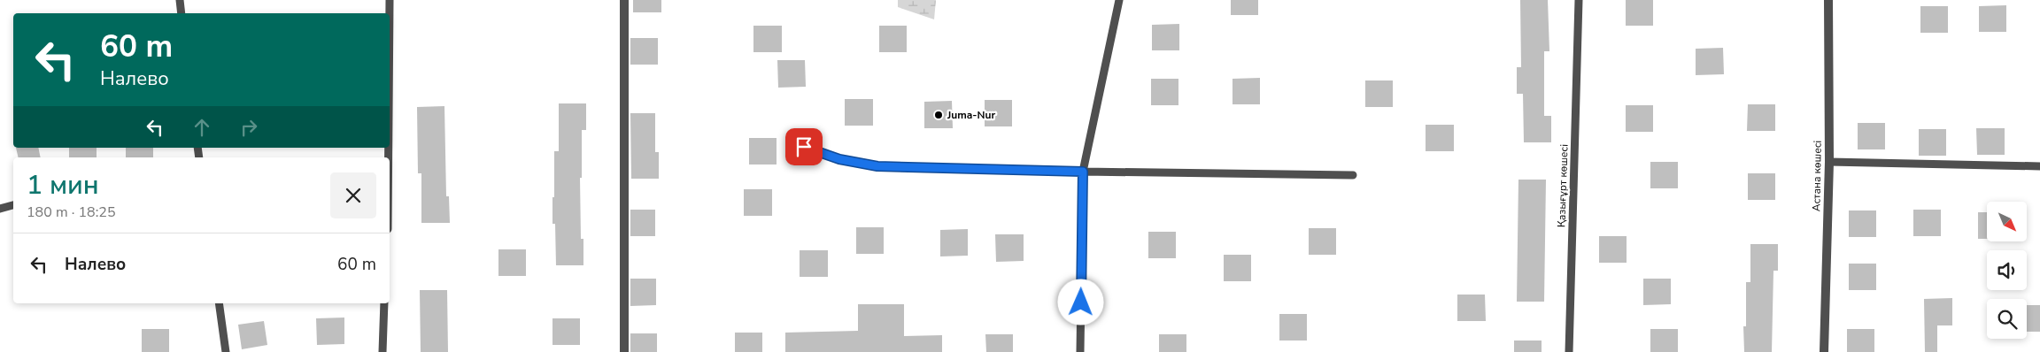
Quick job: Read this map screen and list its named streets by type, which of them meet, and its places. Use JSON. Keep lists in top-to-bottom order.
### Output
{
  "streets": {
    "street": ["Астана көшесі"],
    "lane": ["Қазығұрт көшесі"]
  },
  "places": ["Juma-Nur"],
  "north": "bottom right",
  "page": {
    "turn": ["60 m", "Налево"],
    "heading": ["1 мин", "180 m · 18:25"],
    "list": [
      {
        "name": "Налево",
        "value": "60 m"
      }
    ]
  }
}
